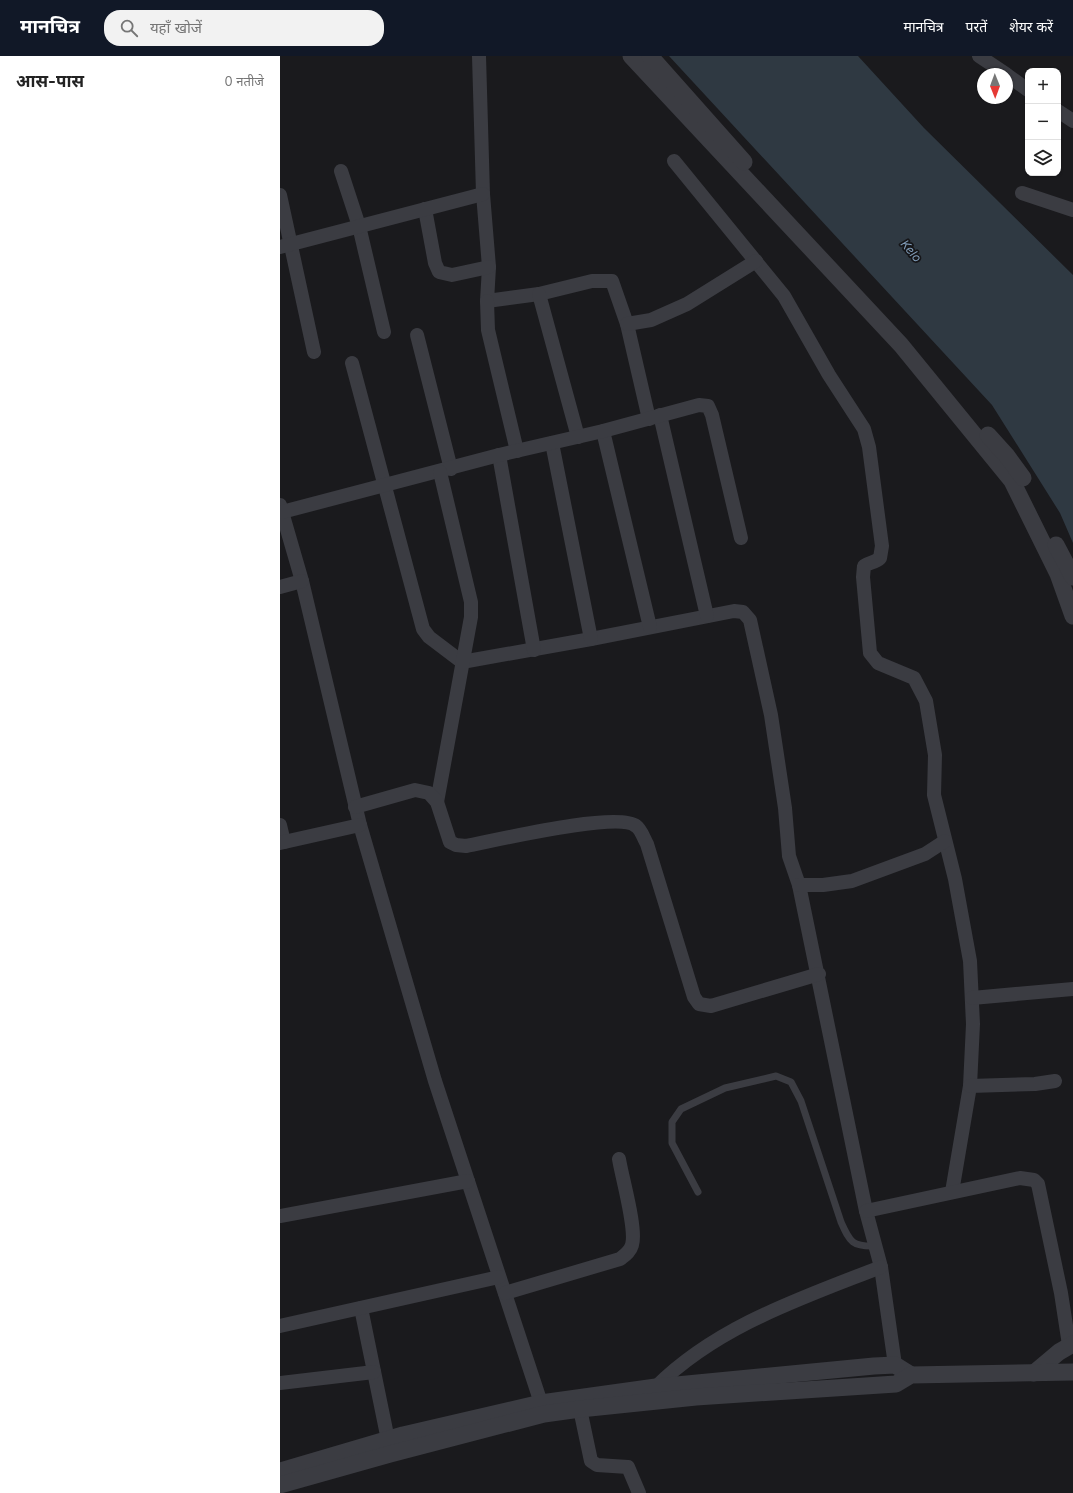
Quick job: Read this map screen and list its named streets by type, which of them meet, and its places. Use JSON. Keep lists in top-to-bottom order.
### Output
{
  "water": ["Kelo"],
  "north": "bottom",
  "page": {
    "header": "मानचित्र",
    "search": "यहाँ खोजें",
    "nav": ["मानचित्र", "परतें", "शेयर करें"],
    "heading": ["आस-पास", "0 नतीजे"],
    "map_buttons": ["+", "−"]
  }
}
